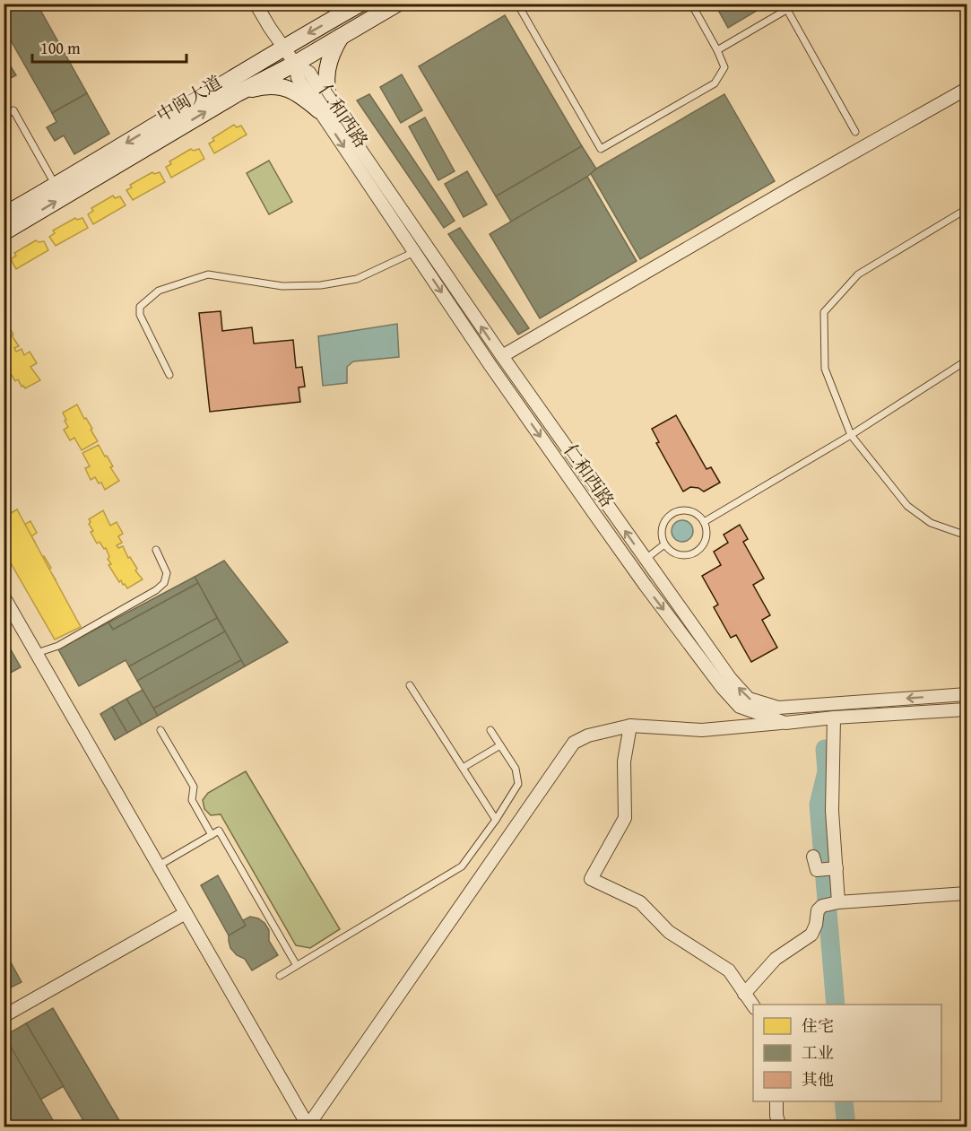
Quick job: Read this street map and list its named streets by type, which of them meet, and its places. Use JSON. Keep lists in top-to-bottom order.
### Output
{
  "streets": {
    "main road": ["中闽大道"],
    "street": ["仁和西路"]
  },
  "crossings": [
    ["中闽大道", "仁和西路"]
  ],
  "legend": ["住宅", "工业", "其他"],
  "scale_bar": "100 m"
}
